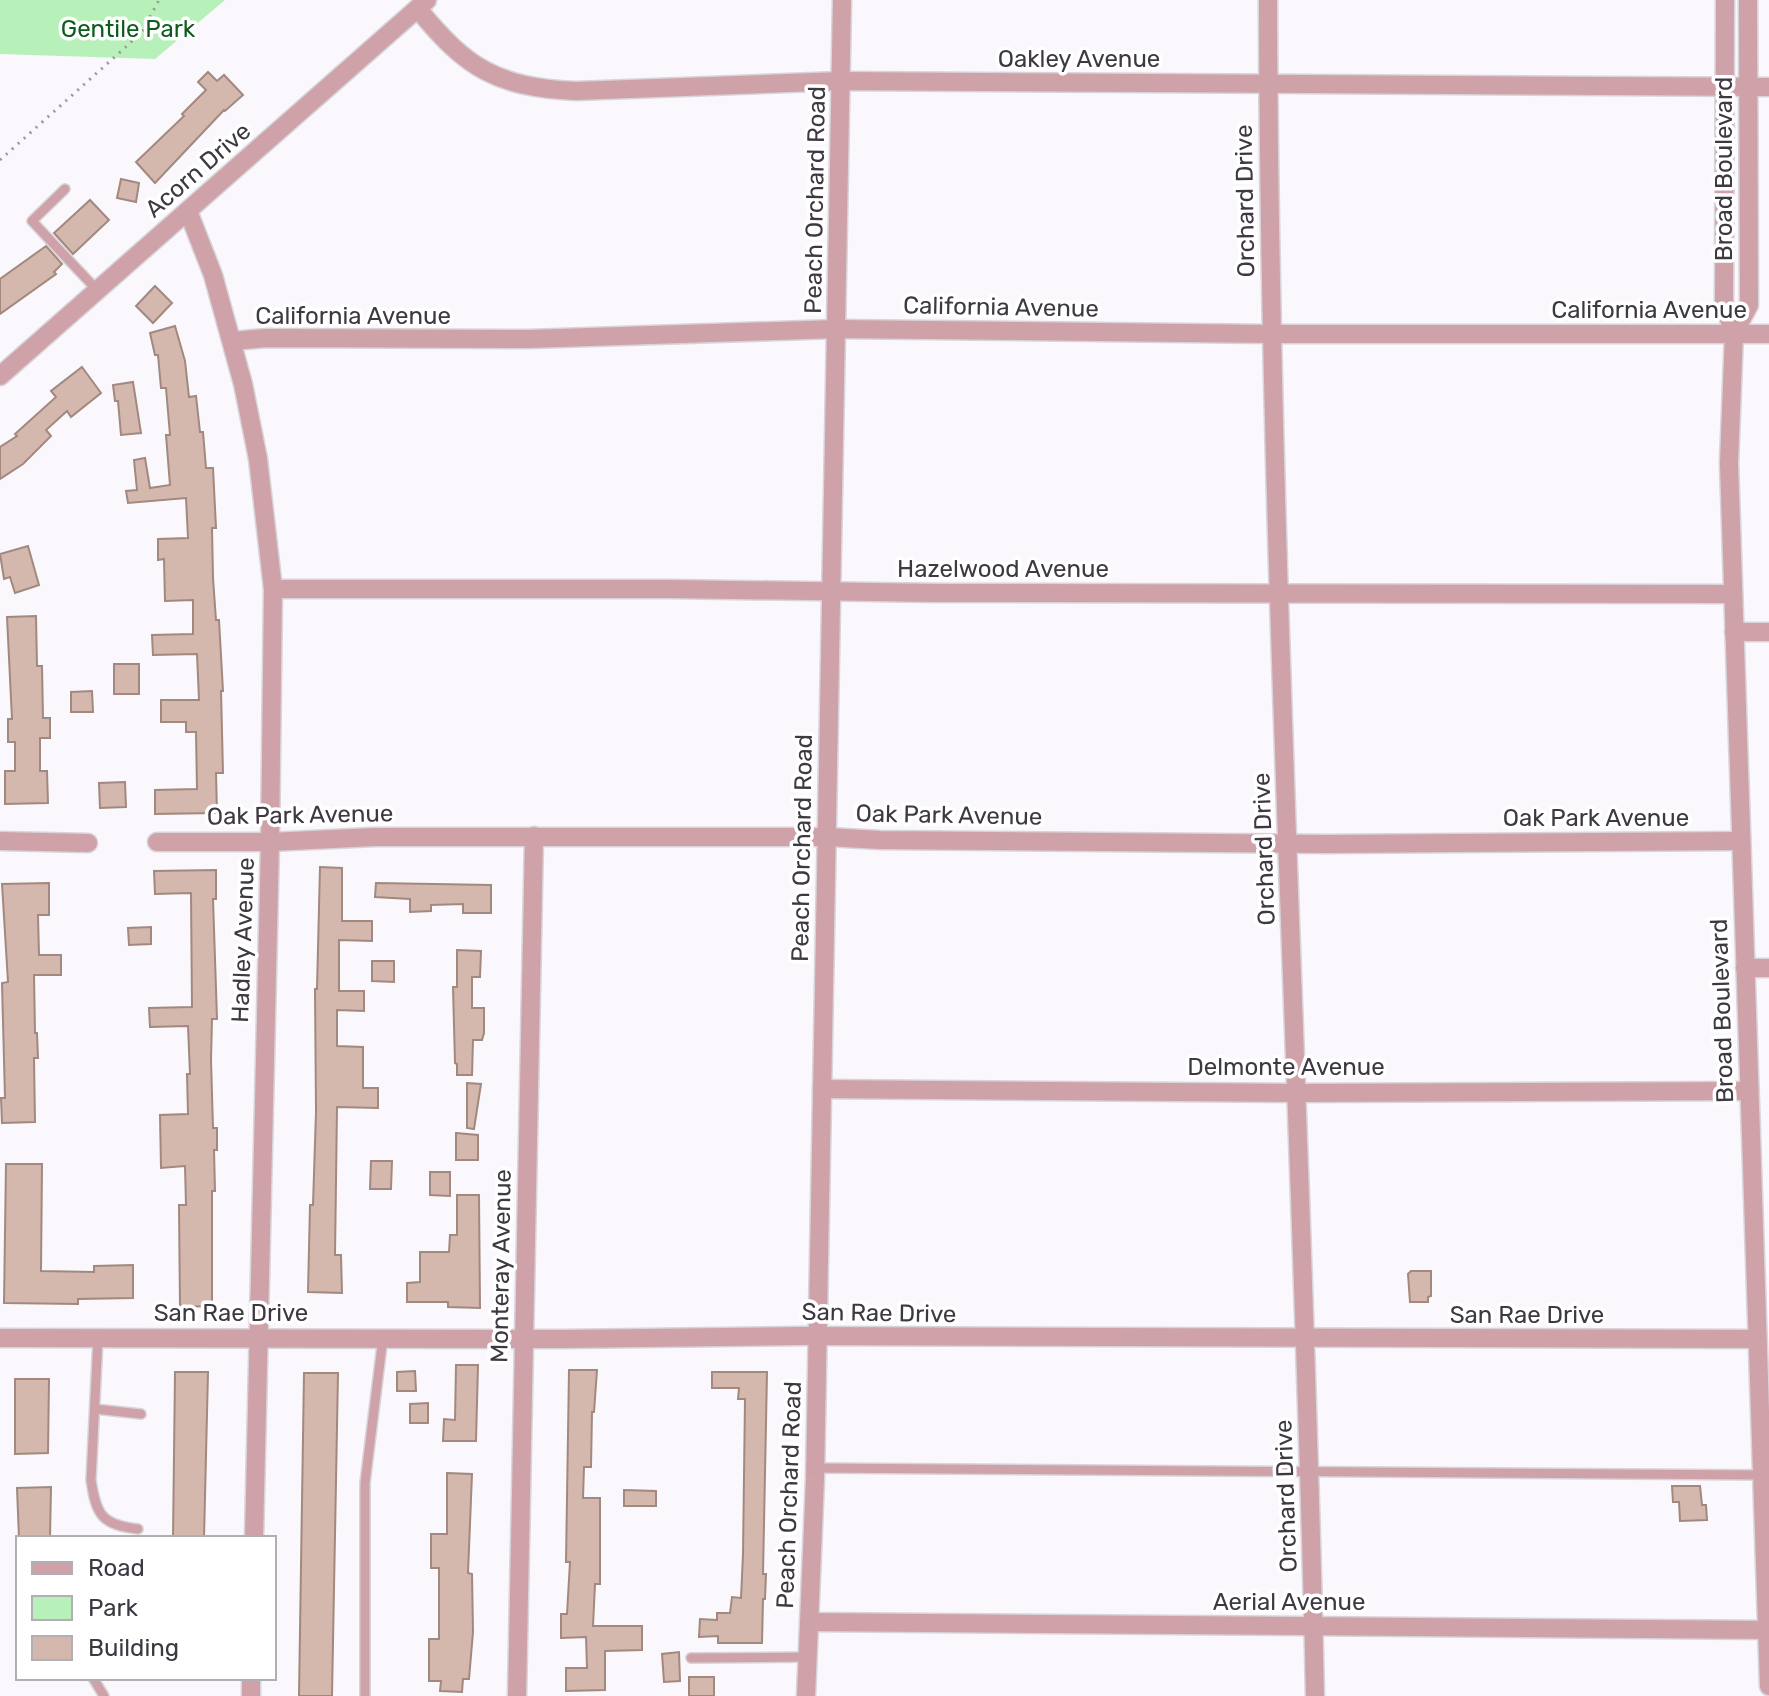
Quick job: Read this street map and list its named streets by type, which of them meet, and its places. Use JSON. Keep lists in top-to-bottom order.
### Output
{
  "streets": {
    "street": [
      "Oakley Avenue",
      "Broad Boulevard",
      "Acorn Drive",
      "Peach Orchard Road",
      "Orchard Drive",
      "California Avenue",
      "Hazelwood Avenue",
      "Oak Park Avenue",
      "Hadley Avenue",
      "Delmonte Avenue",
      "Monteray Avenue",
      "San Rae Drive",
      "Aerial Avenue"
    ]
  },
  "crossings": [
    ["Oakley Avenue", "Broad Boulevard"],
    ["Oakley Avenue", "Acorn Drive"],
    ["Oakley Avenue", "Peach Orchard Road"],
    ["Oakley Avenue", "Orchard Drive"],
    ["Broad Boulevard", "California Avenue"],
    ["Broad Boulevard", "Hazelwood Avenue"],
    ["Broad Boulevard", "Oak Park Avenue"],
    ["Broad Boulevard", "Delmonte Avenue"],
    ["Broad Boulevard", "San Rae Drive"],
    ["Broad Boulevard", "Aerial Avenue"],
    ["Acorn Drive", "Hadley Avenue"],
    ["Peach Orchard Road", "California Avenue"],
    ["Peach Orchard Road", "Hazelwood Avenue"],
    ["Peach Orchard Road", "Oak Park Avenue"],
    ["Peach Orchard Road", "Delmonte Avenue"],
    ["Peach Orchard Road", "San Rae Drive"],
    ["Peach Orchard Road", "Aerial Avenue"],
    ["Orchard Drive", "California Avenue"],
    ["Orchard Drive", "Hazelwood Avenue"],
    ["Orchard Drive", "Oak Park Avenue"],
    ["Orchard Drive", "Delmonte Avenue"],
    ["Orchard Drive", "San Rae Drive"],
    ["Orchard Drive", "Aerial Avenue"],
    ["California Avenue", "Hadley Avenue"],
    ["Hazelwood Avenue", "Hadley Avenue"],
    ["Oak Park Avenue", "Hadley Avenue"],
    ["Oak Park Avenue", "Monteray Avenue"],
    ["Hadley Avenue", "San Rae Drive"],
    ["Monteray Avenue", "San Rae Drive"]
  ],
  "parks": ["Gentile Park"],
  "legend": ["Road", "Park", "Building"]
}
